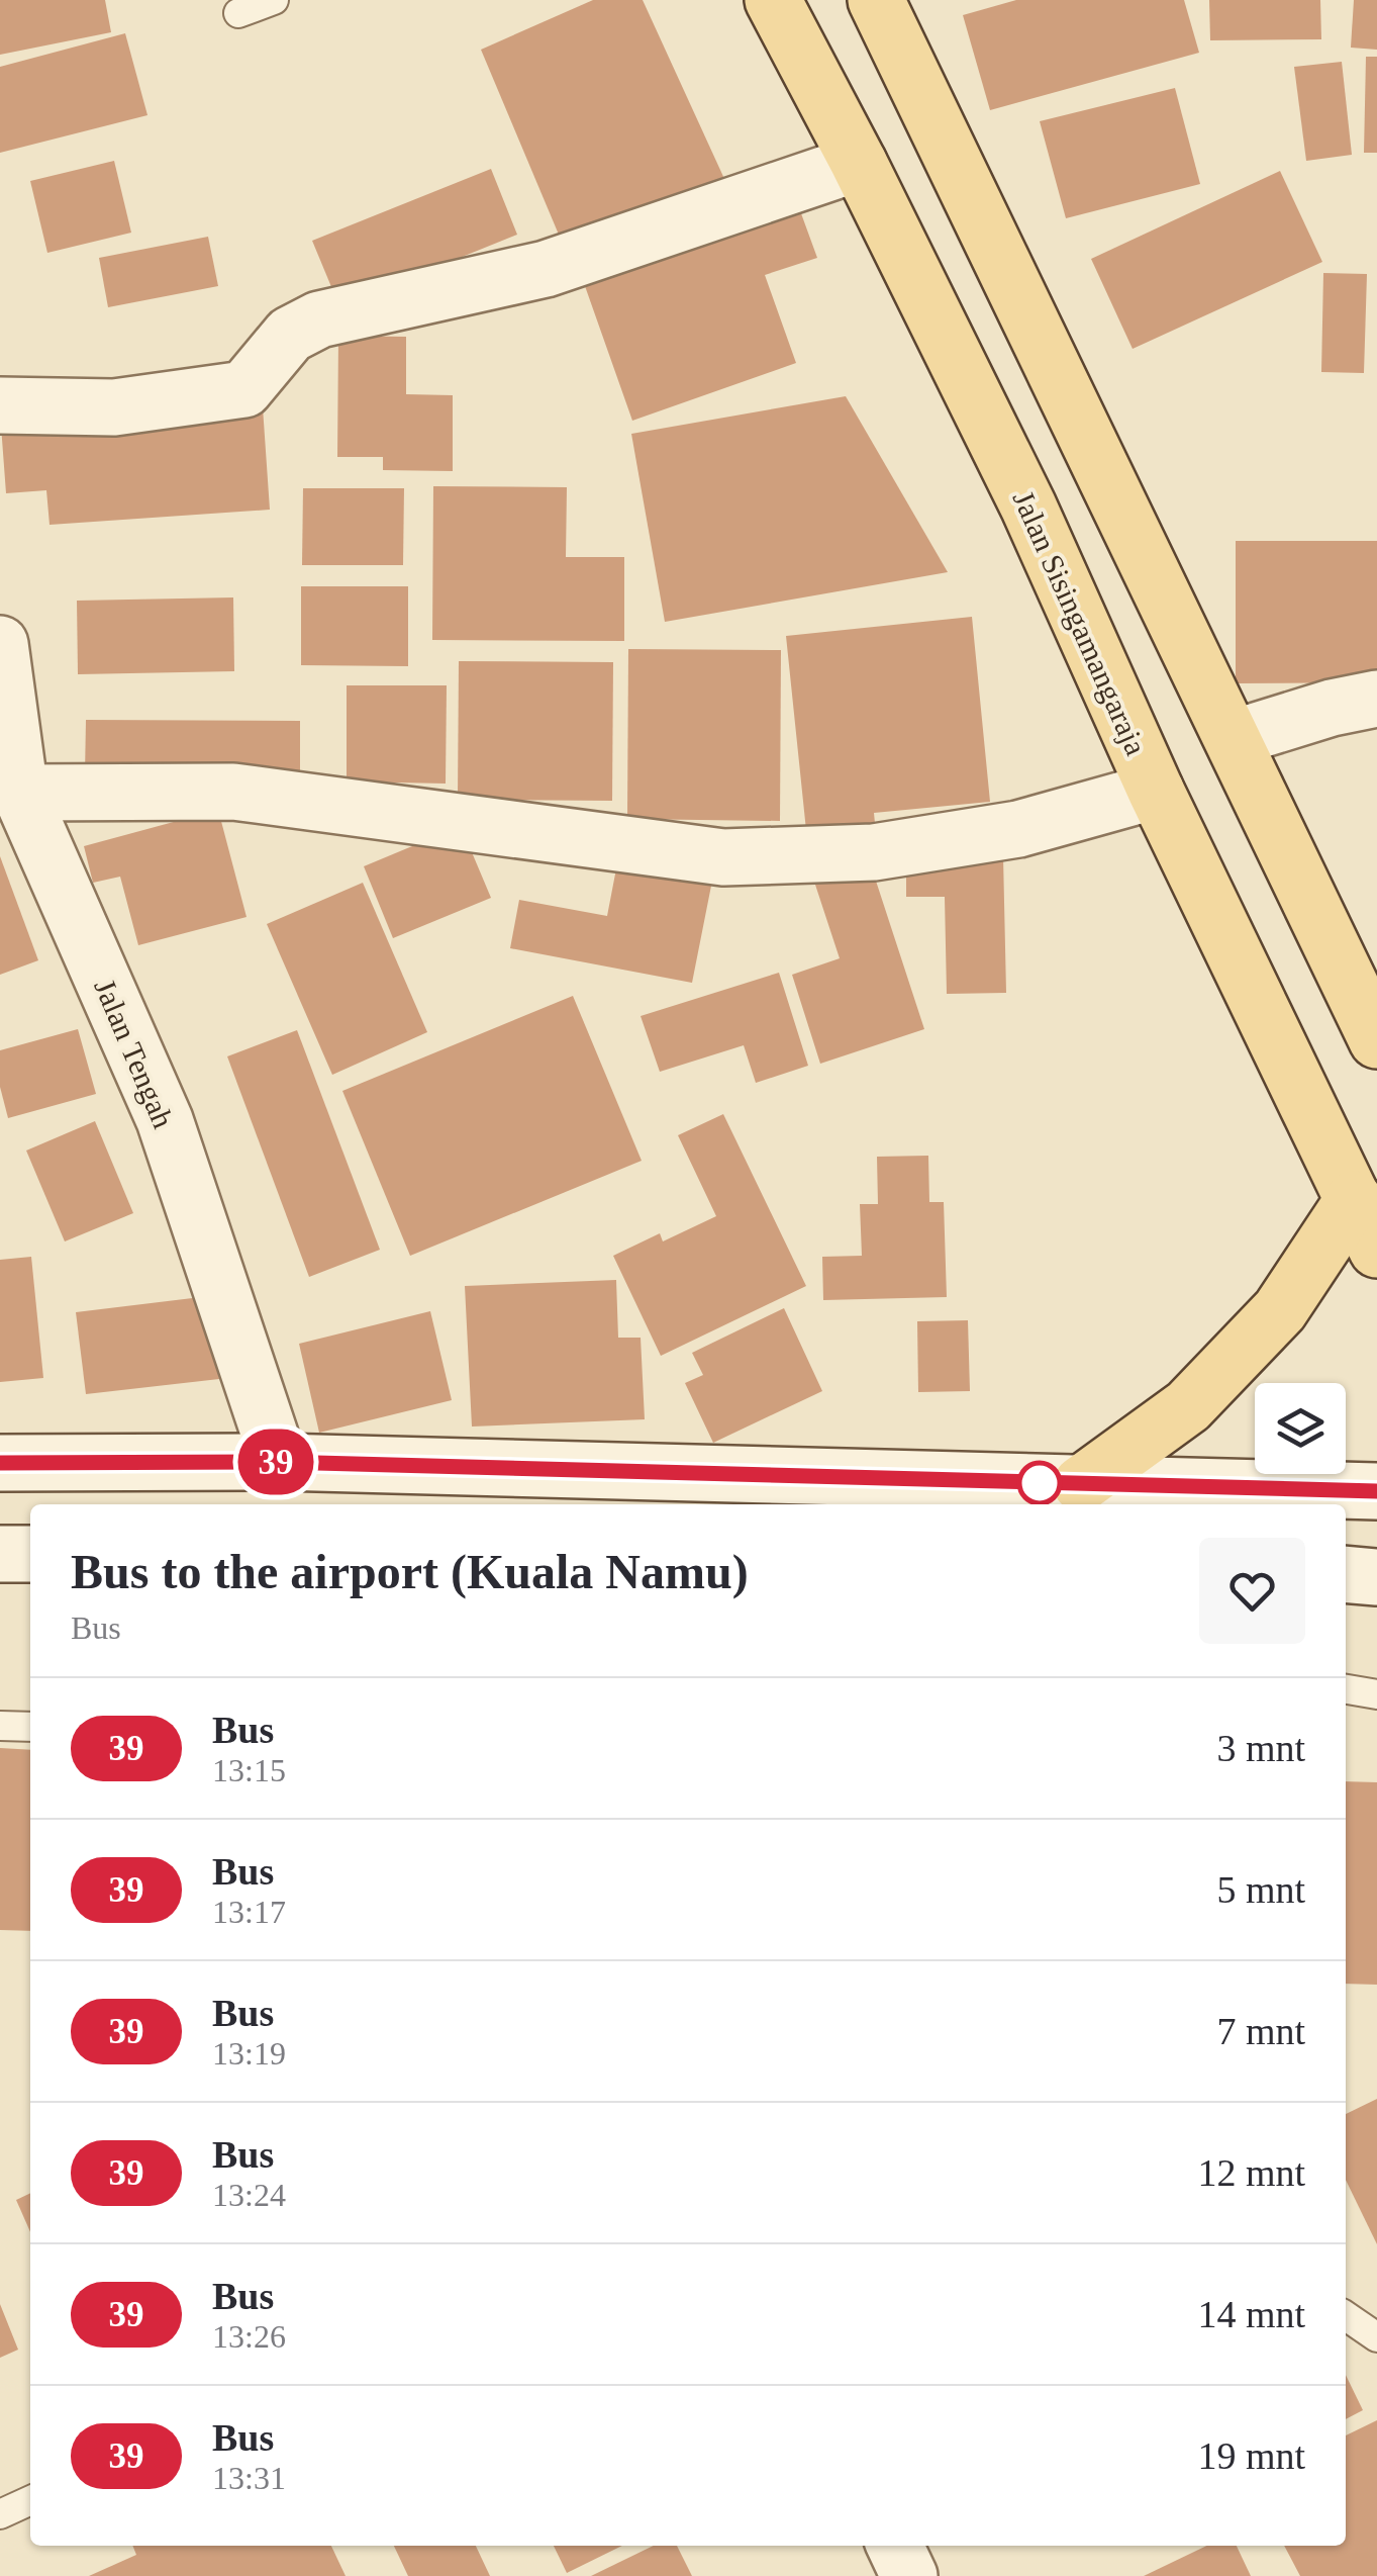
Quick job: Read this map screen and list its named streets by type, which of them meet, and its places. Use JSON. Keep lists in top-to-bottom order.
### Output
{
  "streets": {
    "main road": ["Jalan Sisingamangaraja"],
    "street": ["Jalan Tengah"]
  },
  "lines": ["bus line 39"],
  "page": {
    "on_map": "39",
    "heading": ["Bus to the airport (Kuala Namu)", "Bus"],
    "list": [
      {
        "mark": "39",
        "name": "Bus",
        "note": "13:15",
        "value": "3 mnt"
      },
      {
        "mark": "39",
        "name": "Bus",
        "note": "13:17",
        "value": "5 mnt"
      },
      {
        "mark": "39",
        "name": "Bus",
        "note": "13:19",
        "value": "7 mnt"
      },
      {
        "mark": "39",
        "name": "Bus",
        "note": "13:24",
        "value": "12 mnt"
      },
      {
        "mark": "39",
        "name": "Bus",
        "note": "13:26",
        "value": "14 mnt"
      },
      {
        "mark": "39",
        "name": "Bus",
        "note": "13:31",
        "value": "19 mnt"
      }
    ]
  }
}
